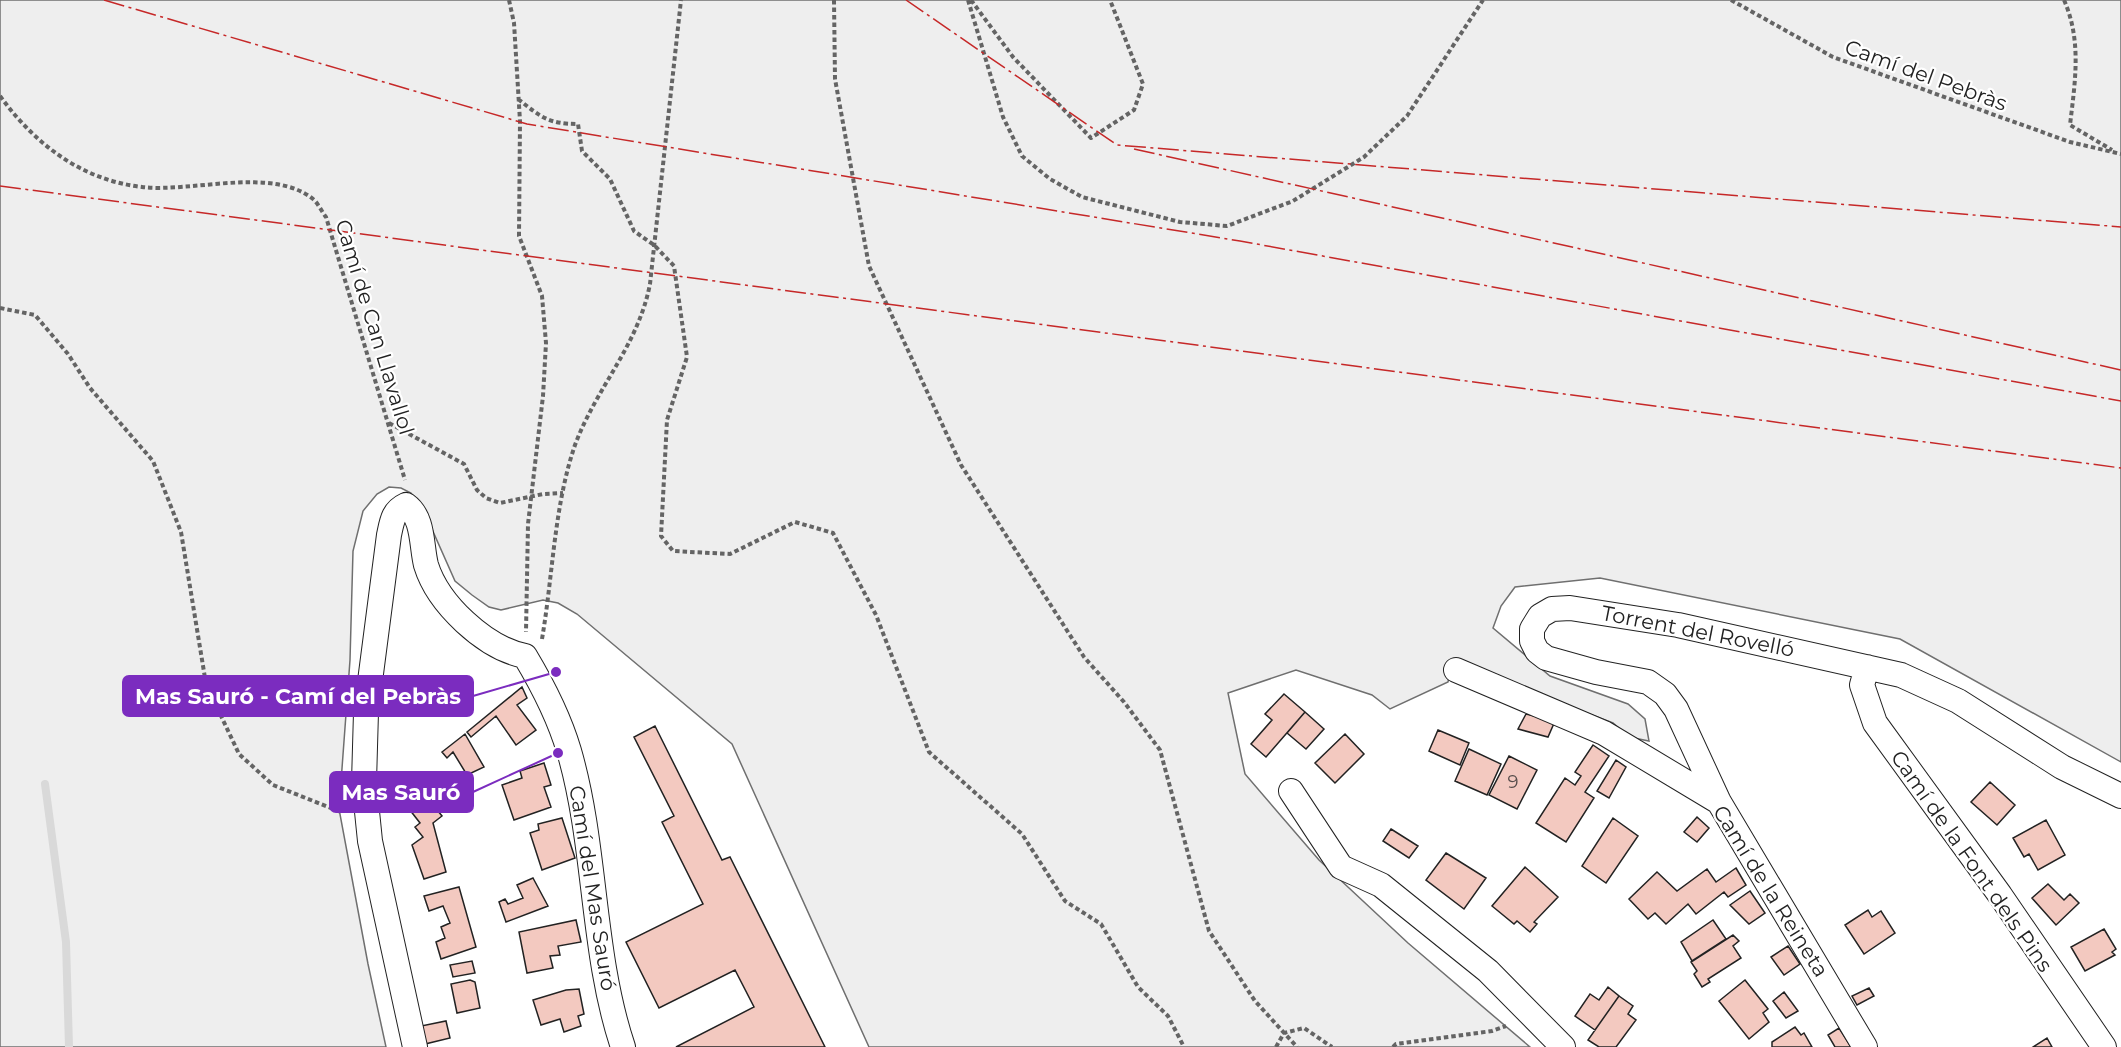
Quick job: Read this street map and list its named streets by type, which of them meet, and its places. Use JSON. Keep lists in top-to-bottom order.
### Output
{
  "streets": {
    "street": [
      "Torrent del Rovelló",
      "Camí de la Font dels Pins",
      "Camí del Mas Sauró",
      "Camí de la Reineta"
    ],
    "path": ["Camí del Pebràs", "Camí de Can Llavallol"]
  },
  "crossings": [
    ["Torrent del Rovelló", "Camí de la Font dels Pins"],
    ["Torrent del Rovelló", "Camí de la Reineta"]
  ],
  "places": ["Mas Sauró - Camí del Pebràs", "Mas Sauró"],
  "house_numbers": ["9"]
}
